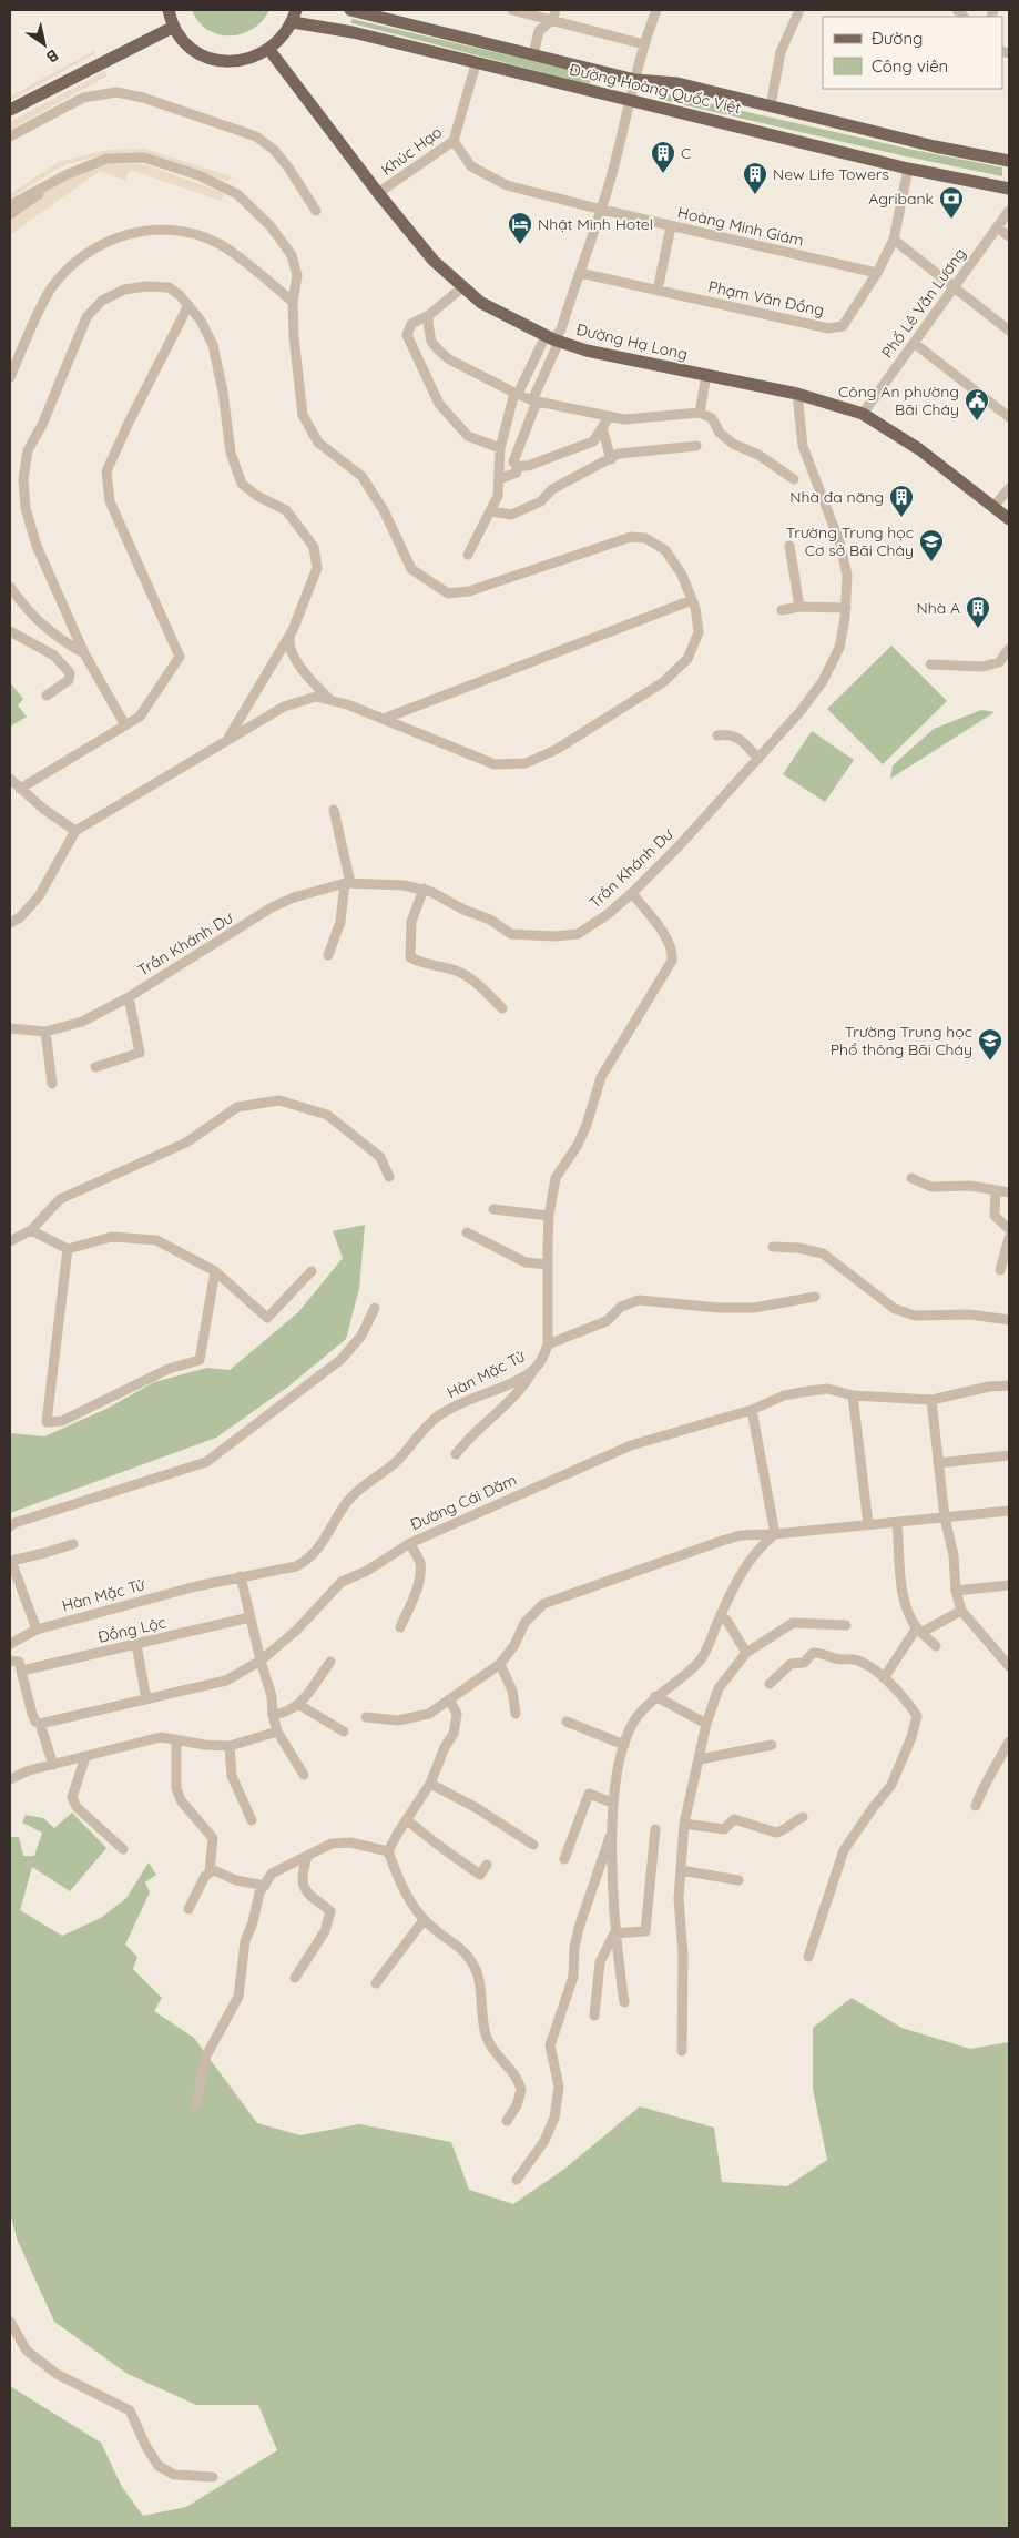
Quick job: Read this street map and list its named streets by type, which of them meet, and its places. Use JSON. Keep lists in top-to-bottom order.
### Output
{
  "streets": {
    "main road": ["Đường Hoàng Quốc Việt", "Đường Hạ Long"],
    "street": [
      "Khúc Hạo",
      "Hoàng Minh Giám",
      "Phạm Văn Đồng",
      "Phố Lê Văn Lương",
      "Trần Khánh Dư",
      "Hàn Mặc Tử",
      "Đường Cái Dăm",
      "Đồng Lộc"
    ]
  },
  "crossings": [
    ["Đường Hoàng Quốc Việt", "Khúc Hạo"],
    ["Đường Hoàng Quốc Việt", "Phạm Văn Đồng"],
    ["Khúc Hạo", "Hoàng Minh Giám"],
    ["Khúc Hạo", "Đường Hạ Long"],
    ["Hoàng Minh Giám", "Phạm Văn Đồng"],
    ["Phố Lê Văn Lương", "Đường Hạ Long"],
    ["Đường Hạ Long", "Trần Khánh Dư"],
    ["Trần Khánh Dư", "Hàn Mặc Tử"]
  ],
  "places": {
    "building": [
      "C",
      "New Life Towers",
      "Nhà đa năng",
      "Nhà A"
    ],
    "bank": ["Agribank"],
    "hotel": ["Nhật Minh Hotel"],
    "public building": ["Công An phường Bãi Cháy"],
    "school or university": ["Trường Trung học Cơ sở Bãi Cháy", "Trường Trung học Phổ thông Bãi Cháy"]
  },
  "legend": ["Đường", "Công viên"],
  "north": "bottom right"
}
